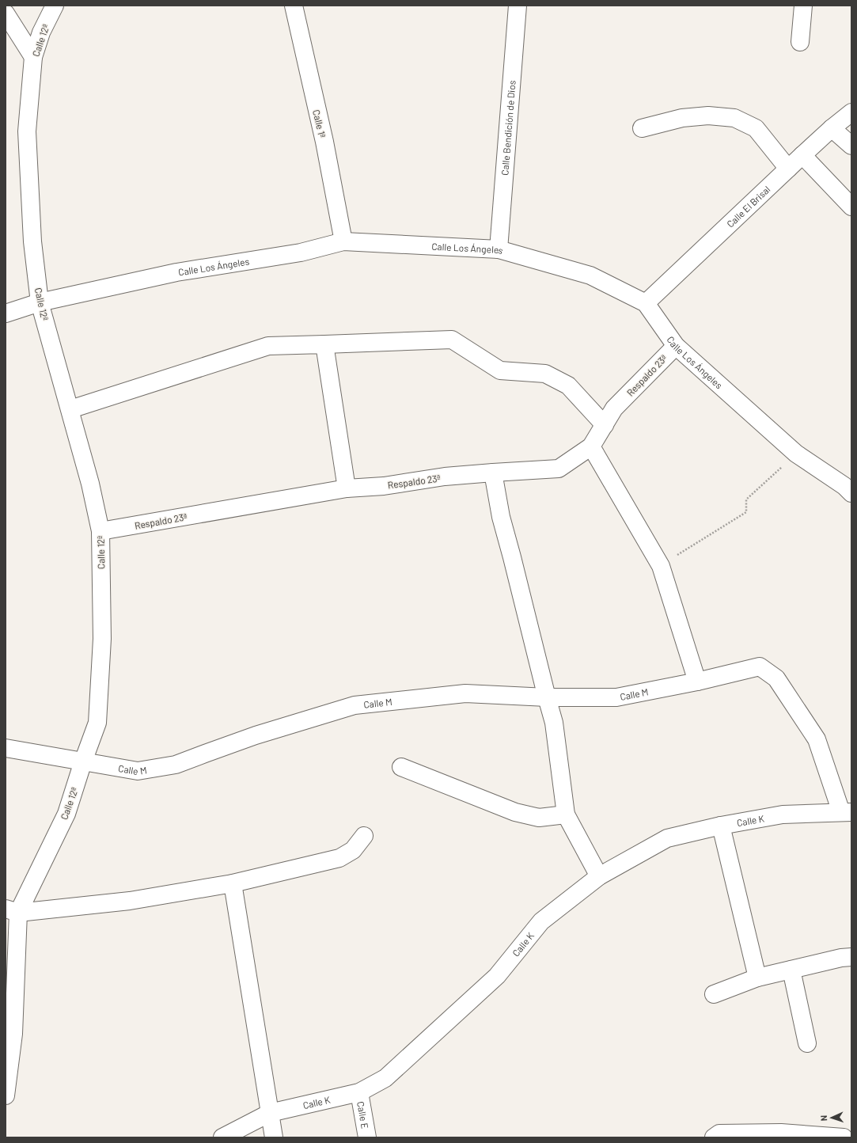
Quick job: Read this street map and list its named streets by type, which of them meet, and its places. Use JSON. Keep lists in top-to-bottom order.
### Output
{
  "streets": {
    "street": [
      "Calle 12ª",
      "Calle 1ª",
      "Calle Bendición de Dios",
      "Calle El Brisal",
      "Calle Los Ángeles",
      "Respaldo 23ª",
      "Calle M",
      "Calle K",
      "Calle E"
    ]
  },
  "crossings": [
    ["Calle 12ª", "Calle Los Ángeles"],
    ["Calle 12ª", "Respaldo 23ª"],
    ["Calle 12ª", "Calle M"],
    ["Calle 1ª", "Calle Los Ángeles"],
    ["Calle Bendición de Dios", "Calle Los Ángeles"],
    ["Calle El Brisal", "Calle Los Ángeles"],
    ["Calle Los Ángeles", "Respaldo 23ª"],
    ["Calle M", "Calle K"],
    ["Calle K", "Calle E"]
  ],
  "north": "left"
}
